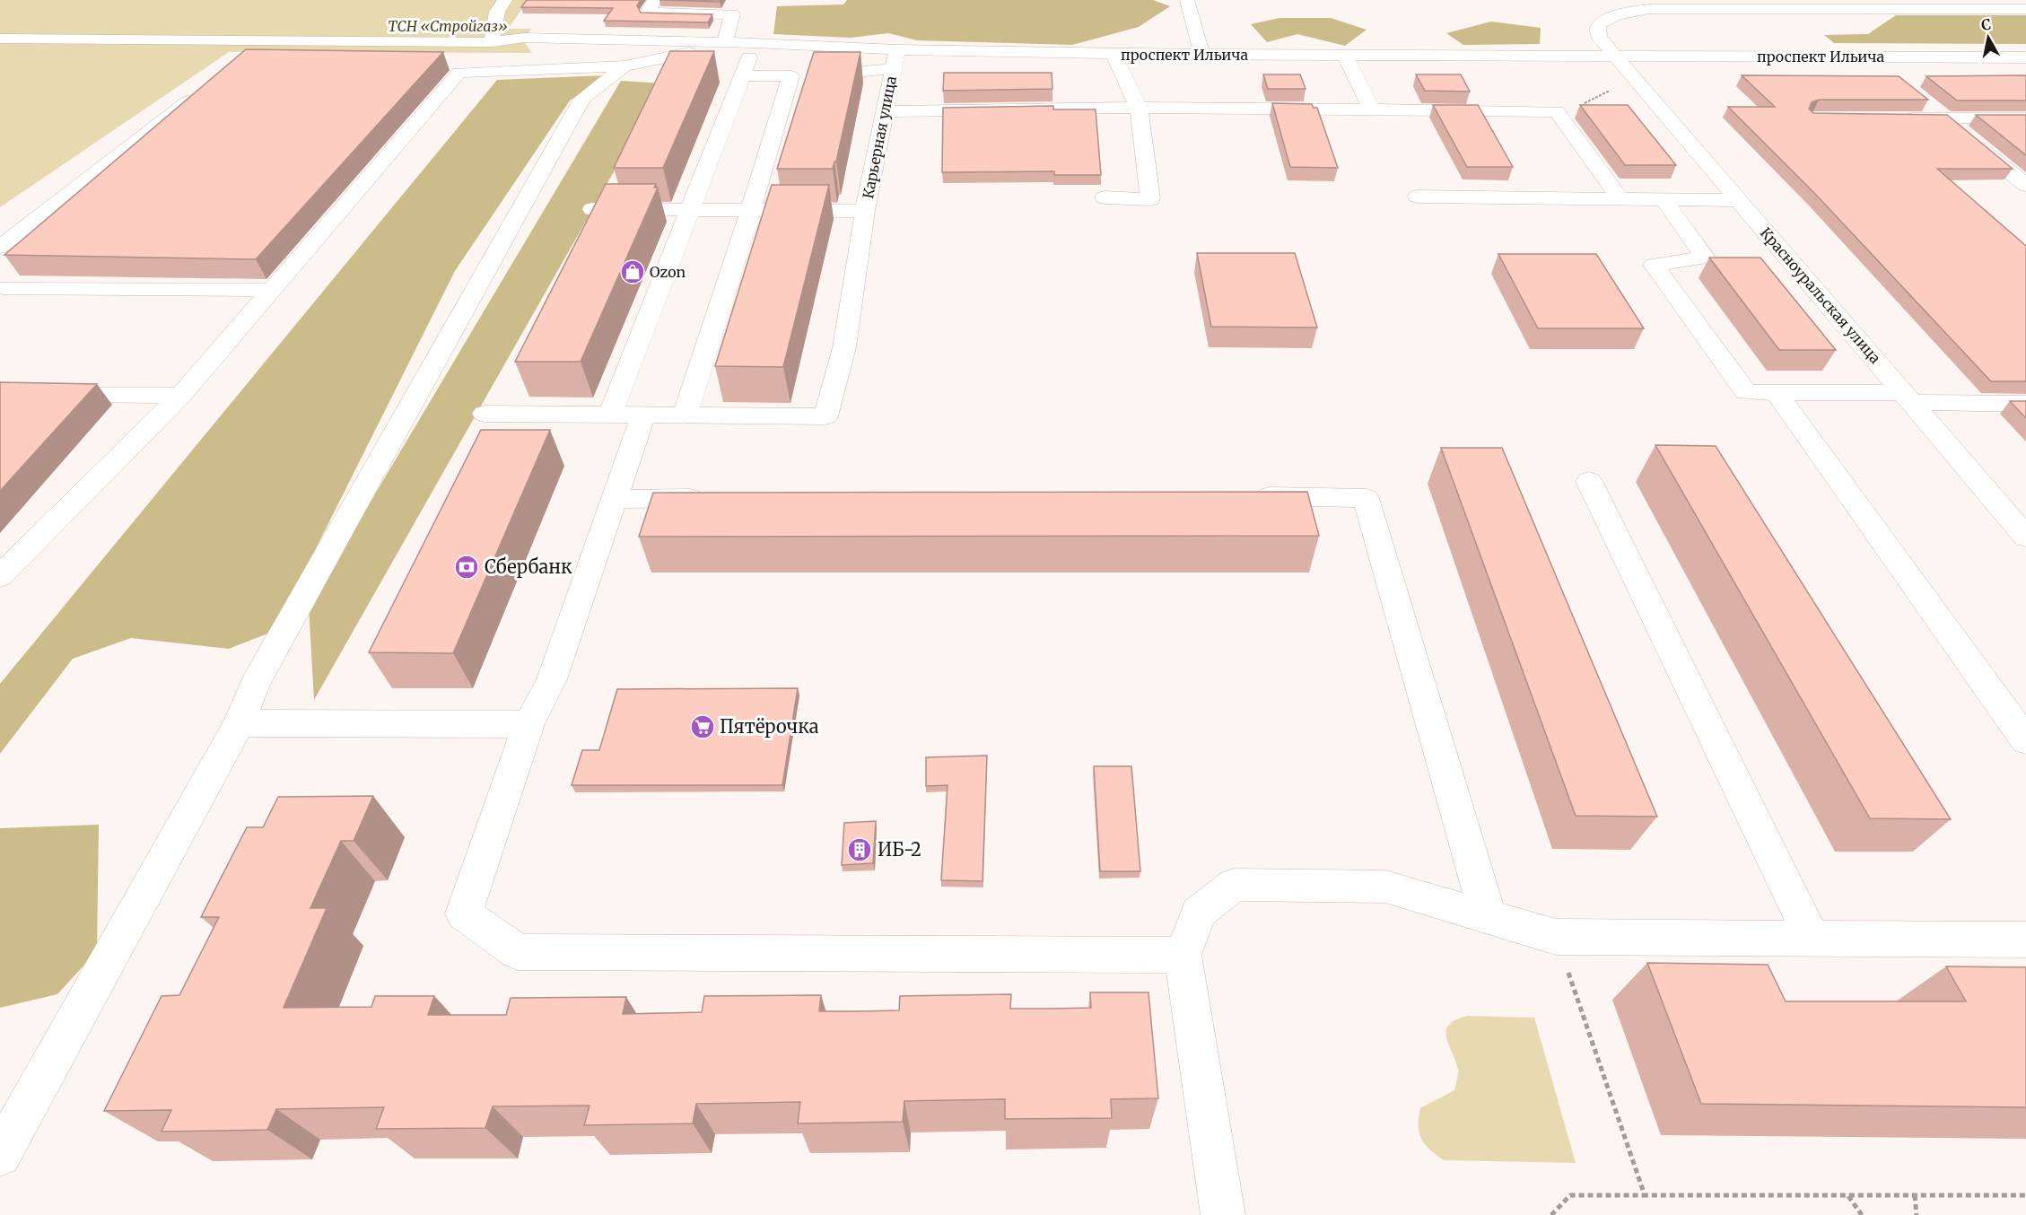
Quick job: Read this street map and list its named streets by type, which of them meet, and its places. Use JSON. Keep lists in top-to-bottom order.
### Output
{
  "streets": {
    "street": ["проспект Ильича", "Карьерная улица", "Красноуральская улица"]
  },
  "crossings": [
    ["проспект Ильича", "Карьерная улица"],
    ["проспект Ильича", "Красноуральская улица"]
  ],
  "parks": ["ТСН «Стройгаз»"],
  "places": {
    "shop": ["Ozon"],
    "bank": ["Сбербанк"],
    "supermarket": ["Пятёрочка"],
    "building": ["ИБ-2"]
  },
  "north": "top"
}
